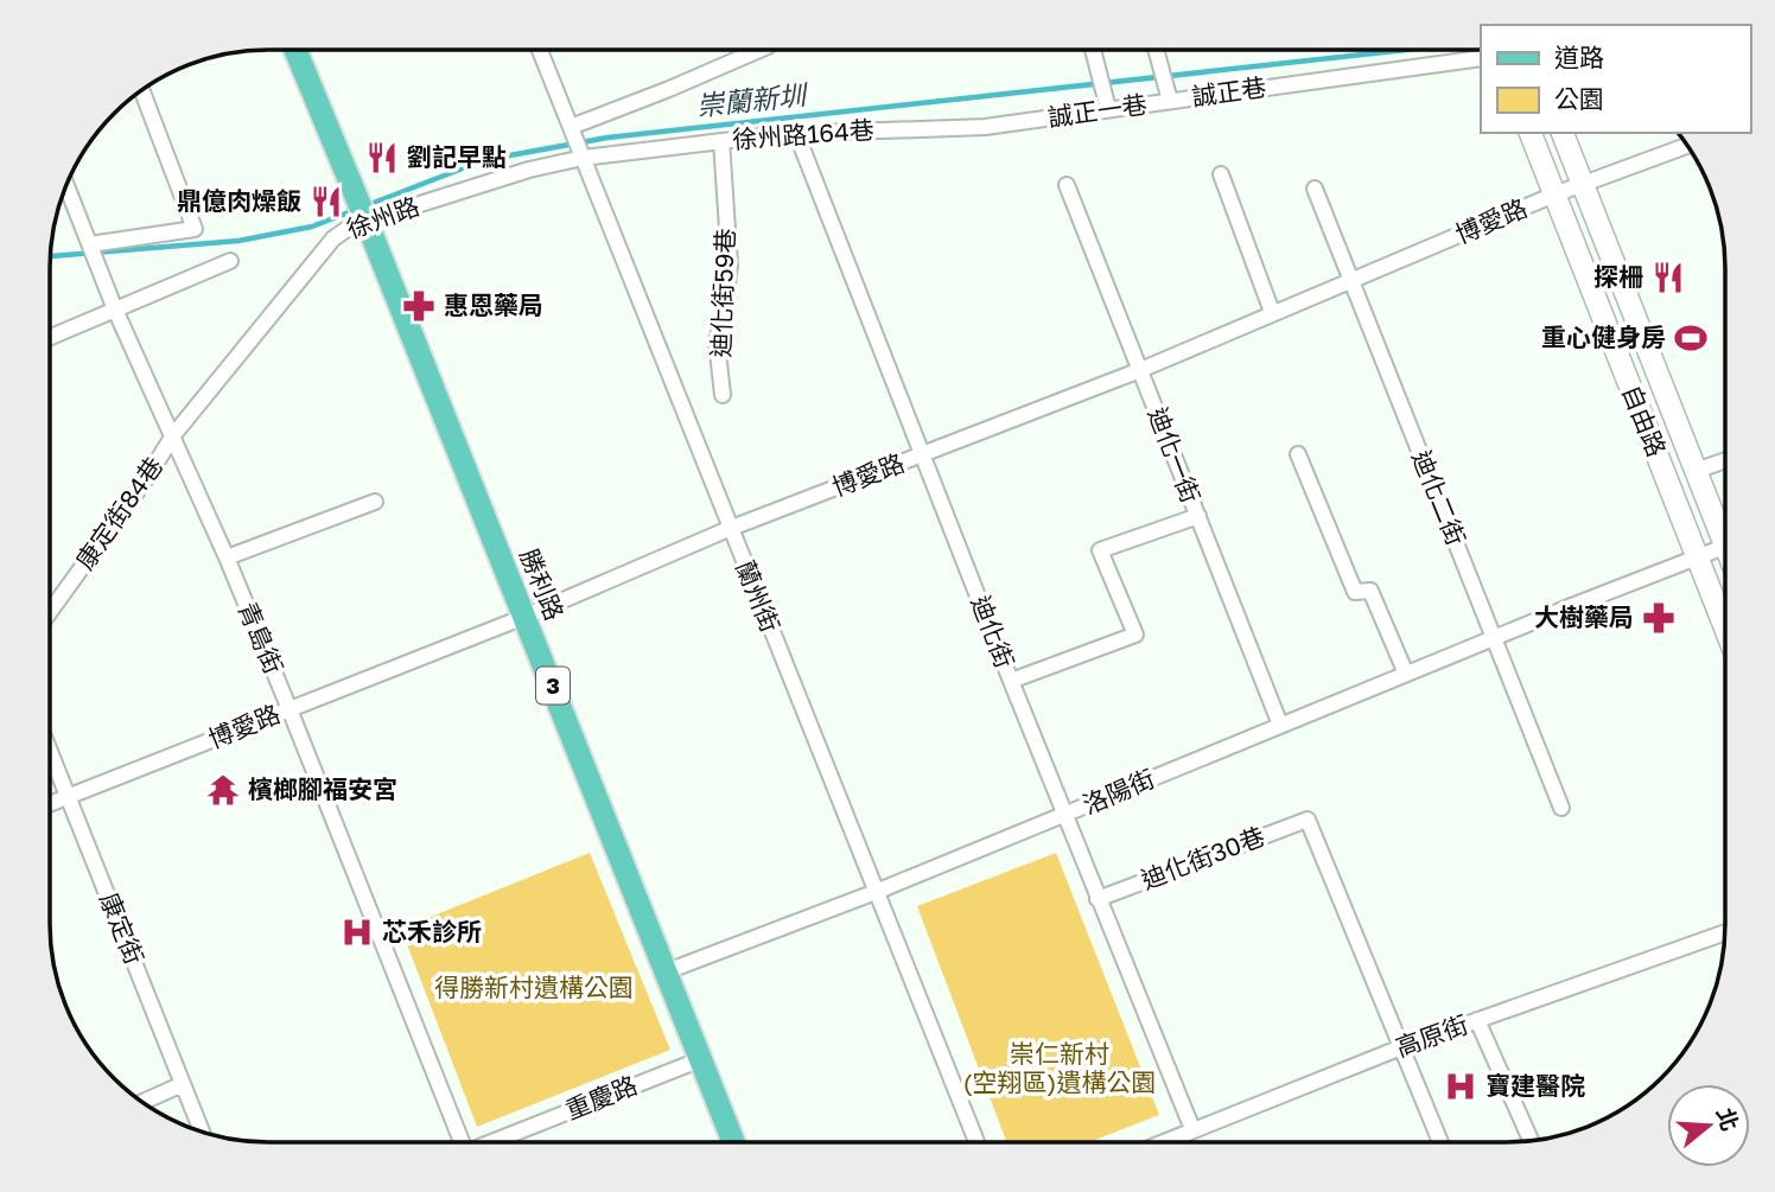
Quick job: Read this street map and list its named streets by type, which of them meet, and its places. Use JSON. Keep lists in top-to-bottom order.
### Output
{
  "streets": {
    "main road": ["勝利路", "3"],
    "street": [
      "誠正巷",
      "誠正一巷",
      "徐州路164巷",
      "徐州路",
      "博愛路",
      "迪化街59巷",
      "自由路",
      "迪化一街",
      "迪化二街",
      "康定街84巷",
      "蘭州街",
      "迪化街",
      "青島街",
      "洛陽街",
      "迪化街30巷",
      "康定街",
      "高原街",
      "重慶路"
    ]
  },
  "crossings": [
    ["誠正巷", "誠正一巷"],
    ["誠正一巷", "徐州路164巷"],
    ["徐州路164巷", "徐州路"],
    ["徐州路164巷", "迪化街59巷"],
    ["徐州路164巷", "蘭州街"],
    ["徐州路164巷", "迪化街"],
    ["徐州路", "康定街84巷"],
    ["徐州路", "勝利路"],
    ["徐州路", "蘭州街"],
    ["徐州路", "青島街"],
    ["博愛路", "自由路"],
    ["博愛路", "迪化一街"],
    ["博愛路", "迪化二街"],
    ["博愛路", "勝利路"],
    ["博愛路", "蘭州街"],
    ["博愛路", "迪化街"],
    ["博愛路", "青島街"],
    ["博愛路", "康定街"],
    ["自由路", "洛陽街"],
    ["迪化一街", "洛陽街"],
    ["迪化二街", "洛陽街"],
    ["康定街84巷", "青島街"],
    ["勝利路", "洛陽街"],
    ["勝利路", "重慶路"],
    ["蘭州街", "洛陽街"],
    ["迪化街", "洛陽街"],
    ["迪化街", "迪化街30巷"],
    ["迪化街", "高原街"],
    ["迪化街30巷", "高原街"]
  ],
  "water": ["崇蘭新圳"],
  "parks": ["得勝新村遺構公園", "崇仁新村 (空翔區)遺構公園"],
  "places": {
    "restaurant": ["劉記早點", "鼎億肉燥飯", "探柵"],
    "pharmacy": ["惠恩藥局", "大樹藥局"],
    "sports": ["重心健身房"],
    "temple": ["檳榔腳福安宮"],
    "hospital": ["芯禾診所", "寶建醫院"]
  },
  "legend": ["道路", "公園"],
  "north": "right"
}
